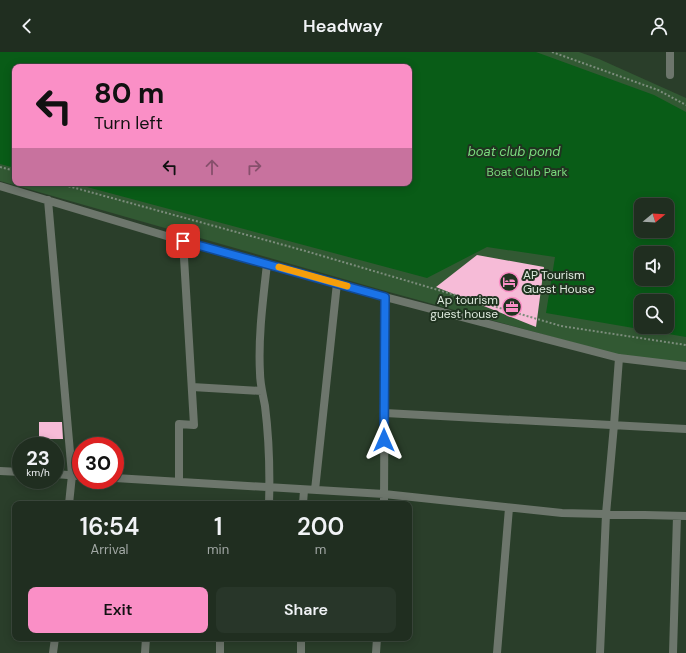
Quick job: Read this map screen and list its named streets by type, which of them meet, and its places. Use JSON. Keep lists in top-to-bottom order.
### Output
{
  "water": ["boat club pond"],
  "parks": ["Boat Club Park"],
  "places": {
    "hotel": ["AP Tourism Guest House"],
    "office": ["Ap tourism guest house"]
  },
  "north": "right",
  "page": {
    "header": "Headway",
    "turn": ["80 m", "Turn left"],
    "speed": "23 km/h",
    "limit": "30",
    "eta": [
      "16:54",
      "Arrival",
      "1",
      "min",
      "200",
      "m"
    ],
    "buttons": ["Exit", "Share"]
  }
}
